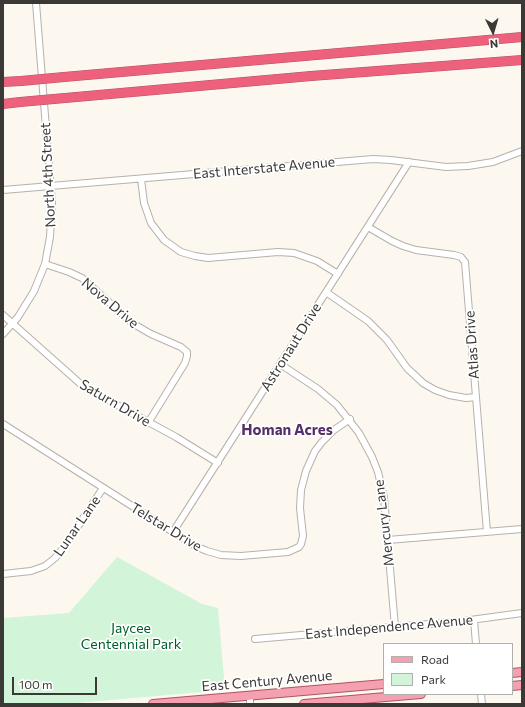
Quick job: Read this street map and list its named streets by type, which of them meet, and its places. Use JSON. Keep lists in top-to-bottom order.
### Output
{
  "streets": {
    "main road": ["East Century Avenue"],
    "street": [
      "East Interstate Avenue",
      "North 4th Street",
      "Nova Drive",
      "Atlas Drive",
      "Astronaut Drive",
      "Saturn Drive",
      "Mercury Lane",
      "Lunar Lane",
      "Telstar Drive",
      "East Independence Avenue"
    ]
  },
  "crossings": [
    ["East Interstate Avenue", "North 4th Street"],
    ["East Interstate Avenue", "Astronaut Drive"],
    ["North 4th Street", "Nova Drive"],
    ["North 4th Street", "Saturn Drive"],
    ["Nova Drive", "Saturn Drive"],
    ["Atlas Drive", "Astronaut Drive"],
    ["Astronaut Drive", "Saturn Drive"],
    ["Astronaut Drive", "Mercury Lane"],
    ["Astronaut Drive", "Telstar Drive"],
    ["Mercury Lane", "Telstar Drive"],
    ["Mercury Lane", "East Independence Avenue"],
    ["Lunar Lane", "Telstar Drive"]
  ],
  "districts": ["Homan Acres"],
  "parks": ["Jaycee Centennial Park"],
  "legend": ["Road", "Park"],
  "scale_bar": "100 m",
  "north": "bottom"
}
